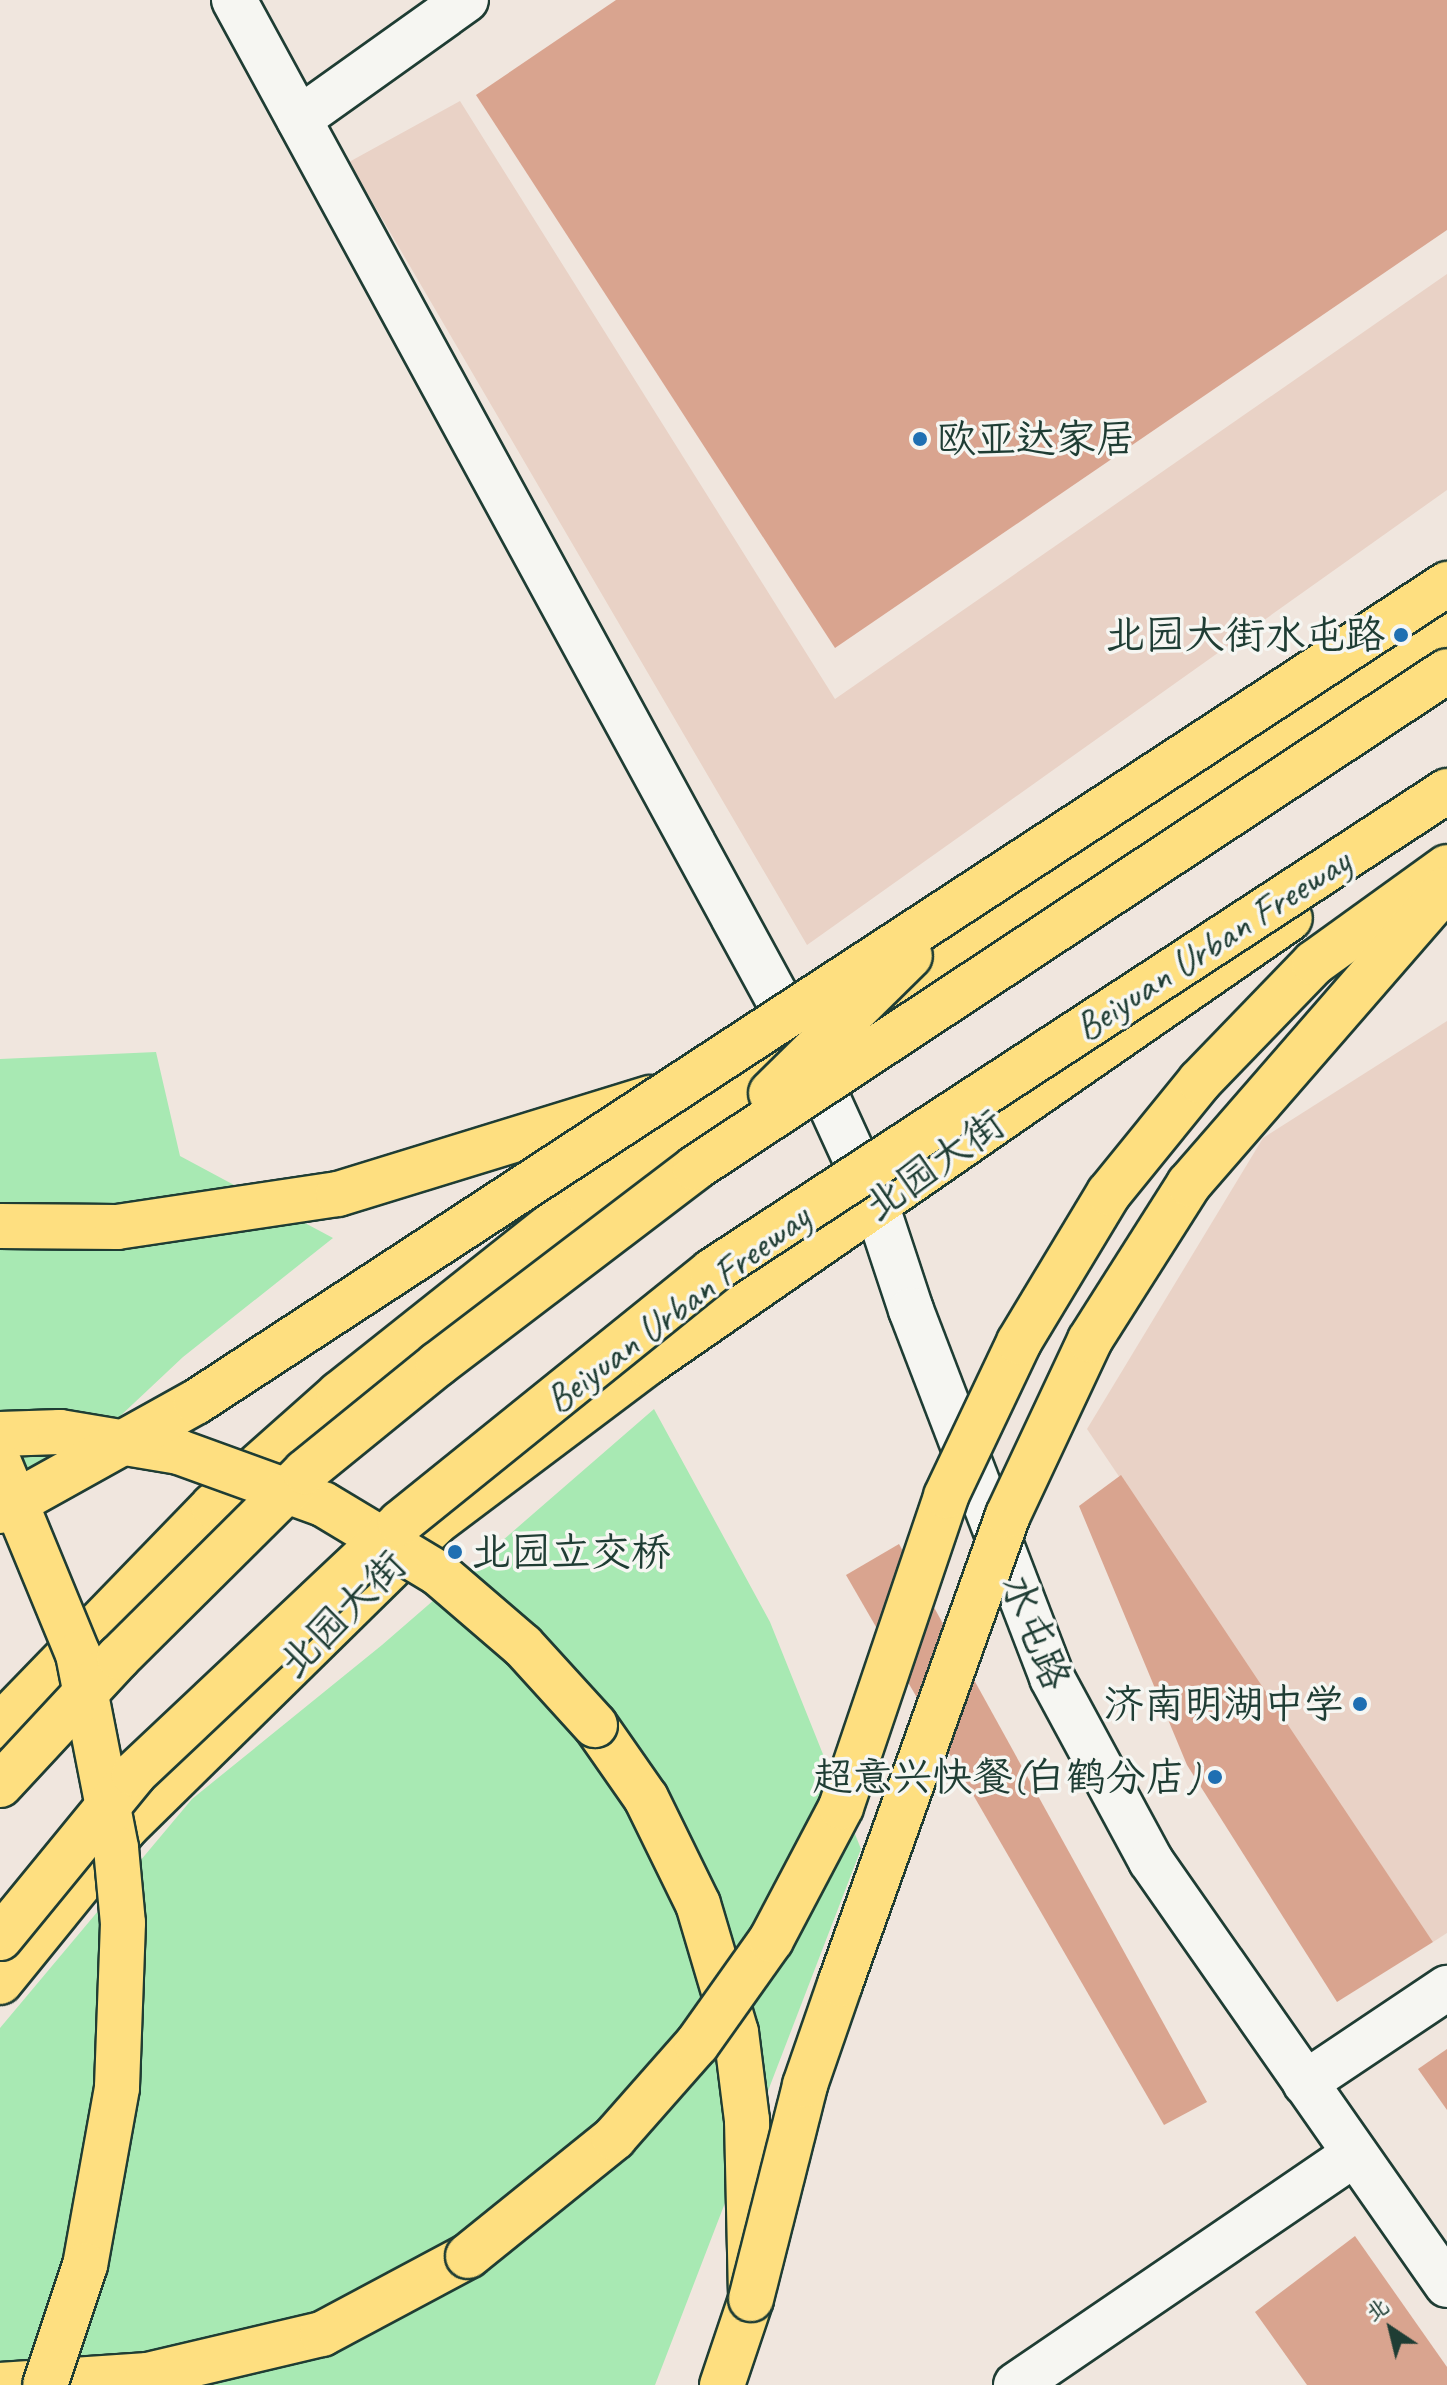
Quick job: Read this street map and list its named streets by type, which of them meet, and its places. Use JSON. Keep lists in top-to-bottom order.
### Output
{
  "streets": {
    "main road": ["Beiyuan Urban Freeway", "北园大街"],
    "street": ["水屯路"]
  },
  "crossings": [
    ["北园大街", "水屯路"]
  ],
  "places": [
    "欧亚达家居",
    "北园大街水屯路",
    "北园立交桥",
    "济南明湖中学",
    "超意兴快餐(白鹤分店)"
  ],
  "north": "top left"
}
